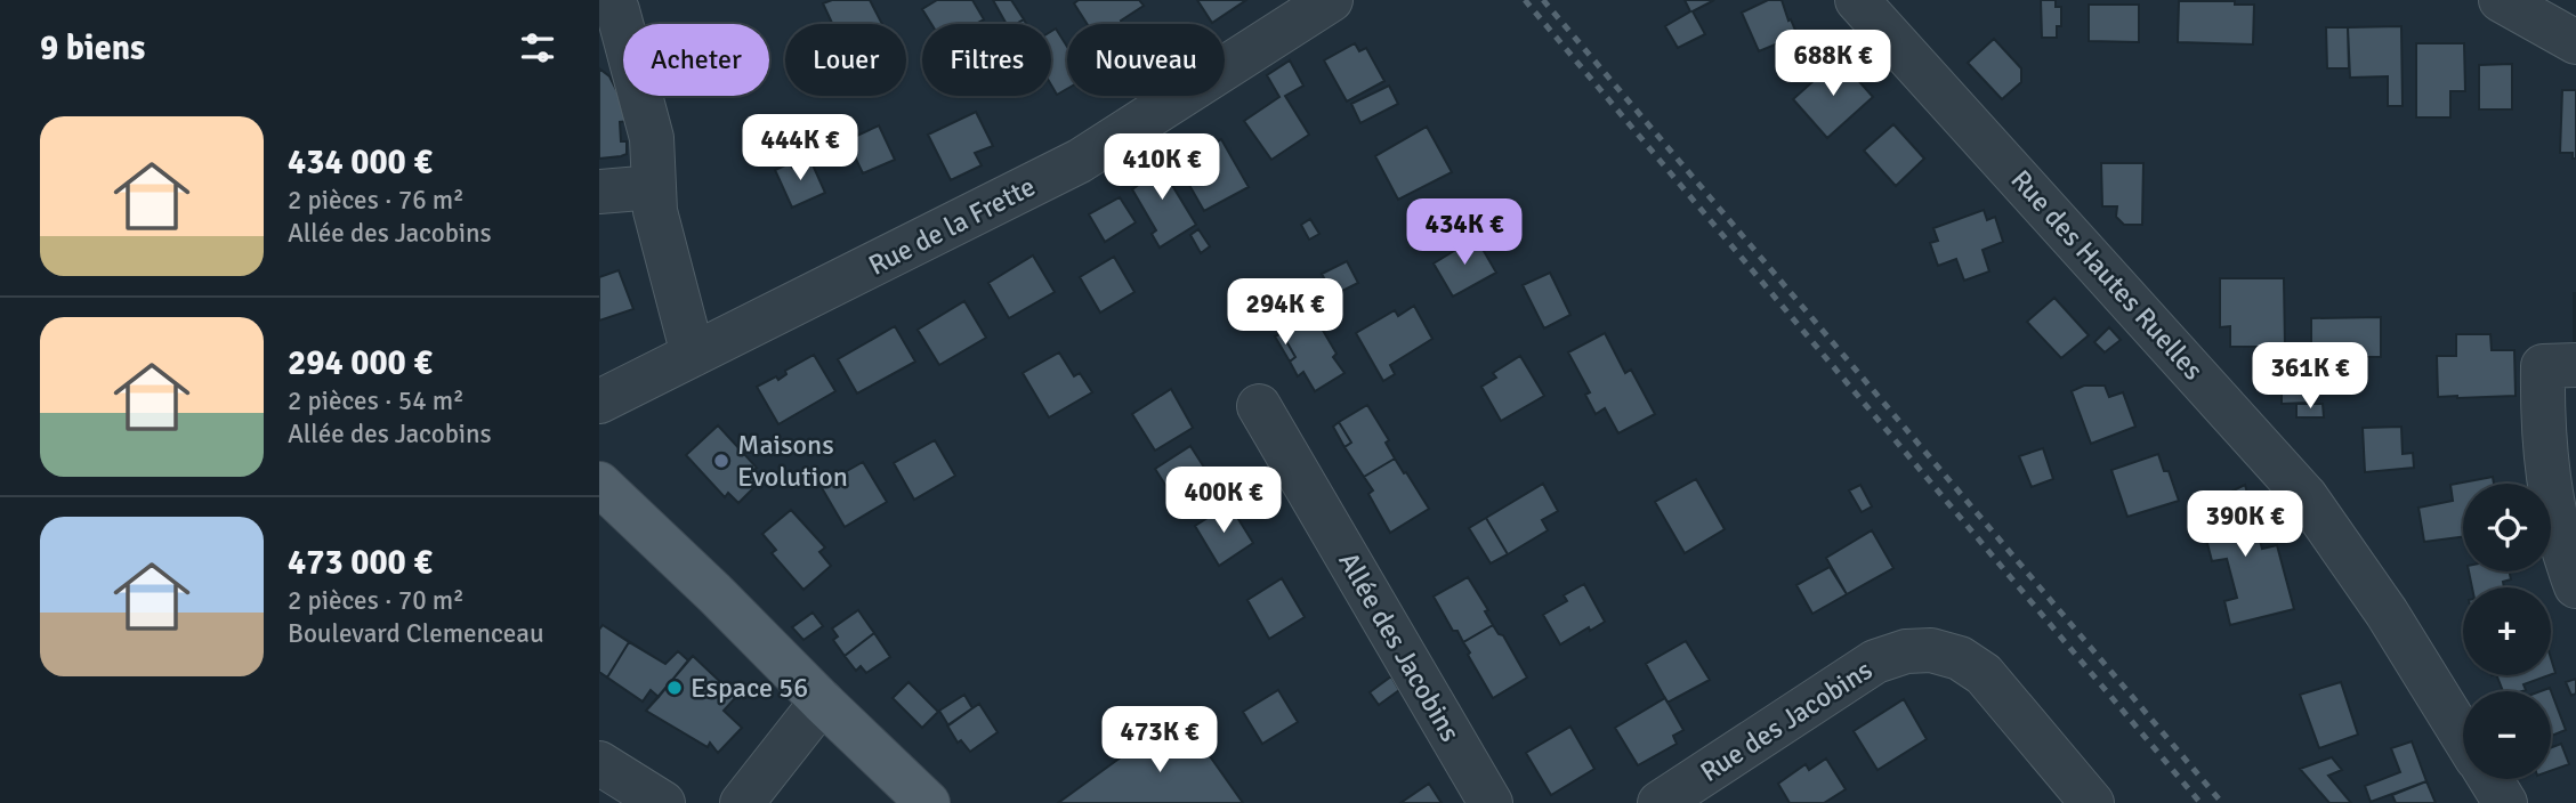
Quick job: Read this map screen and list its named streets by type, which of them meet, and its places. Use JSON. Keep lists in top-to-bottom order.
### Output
{
  "streets": {
    "street": [
      "Rue de la Frette",
      "Rue des Hautes Ruelles",
      "Allée des Jacobins",
      "Rue des Jacobins"
    ]
  },
  "places": ["Maisons Evolution", "Espace 56"],
  "page": {
    "heading": "9 biens",
    "chip": [
      "Acheter",
      "Louer",
      "Filtres",
      "Nouveau"
    ],
    "price": [
      "688K €",
      "444K €",
      "410K €",
      "434K €",
      "294K €",
      "361K €",
      "400K €",
      "390K €",
      "473K €"
    ],
    "list": [
      {
        "name": "434 000 €",
        "note": "2 pièces · 76 m² · Allée des Jacobins"
      },
      {
        "name": "294 000 €",
        "note": "2 pièces · 54 m² · Allée des Jacobins"
      },
      {
        "name": "473 000 €",
        "note": "2 pièces · 70 m² · Boulevard Clemenceau"
      }
    ],
    "map_buttons": ["+", "−"]
  }
}
